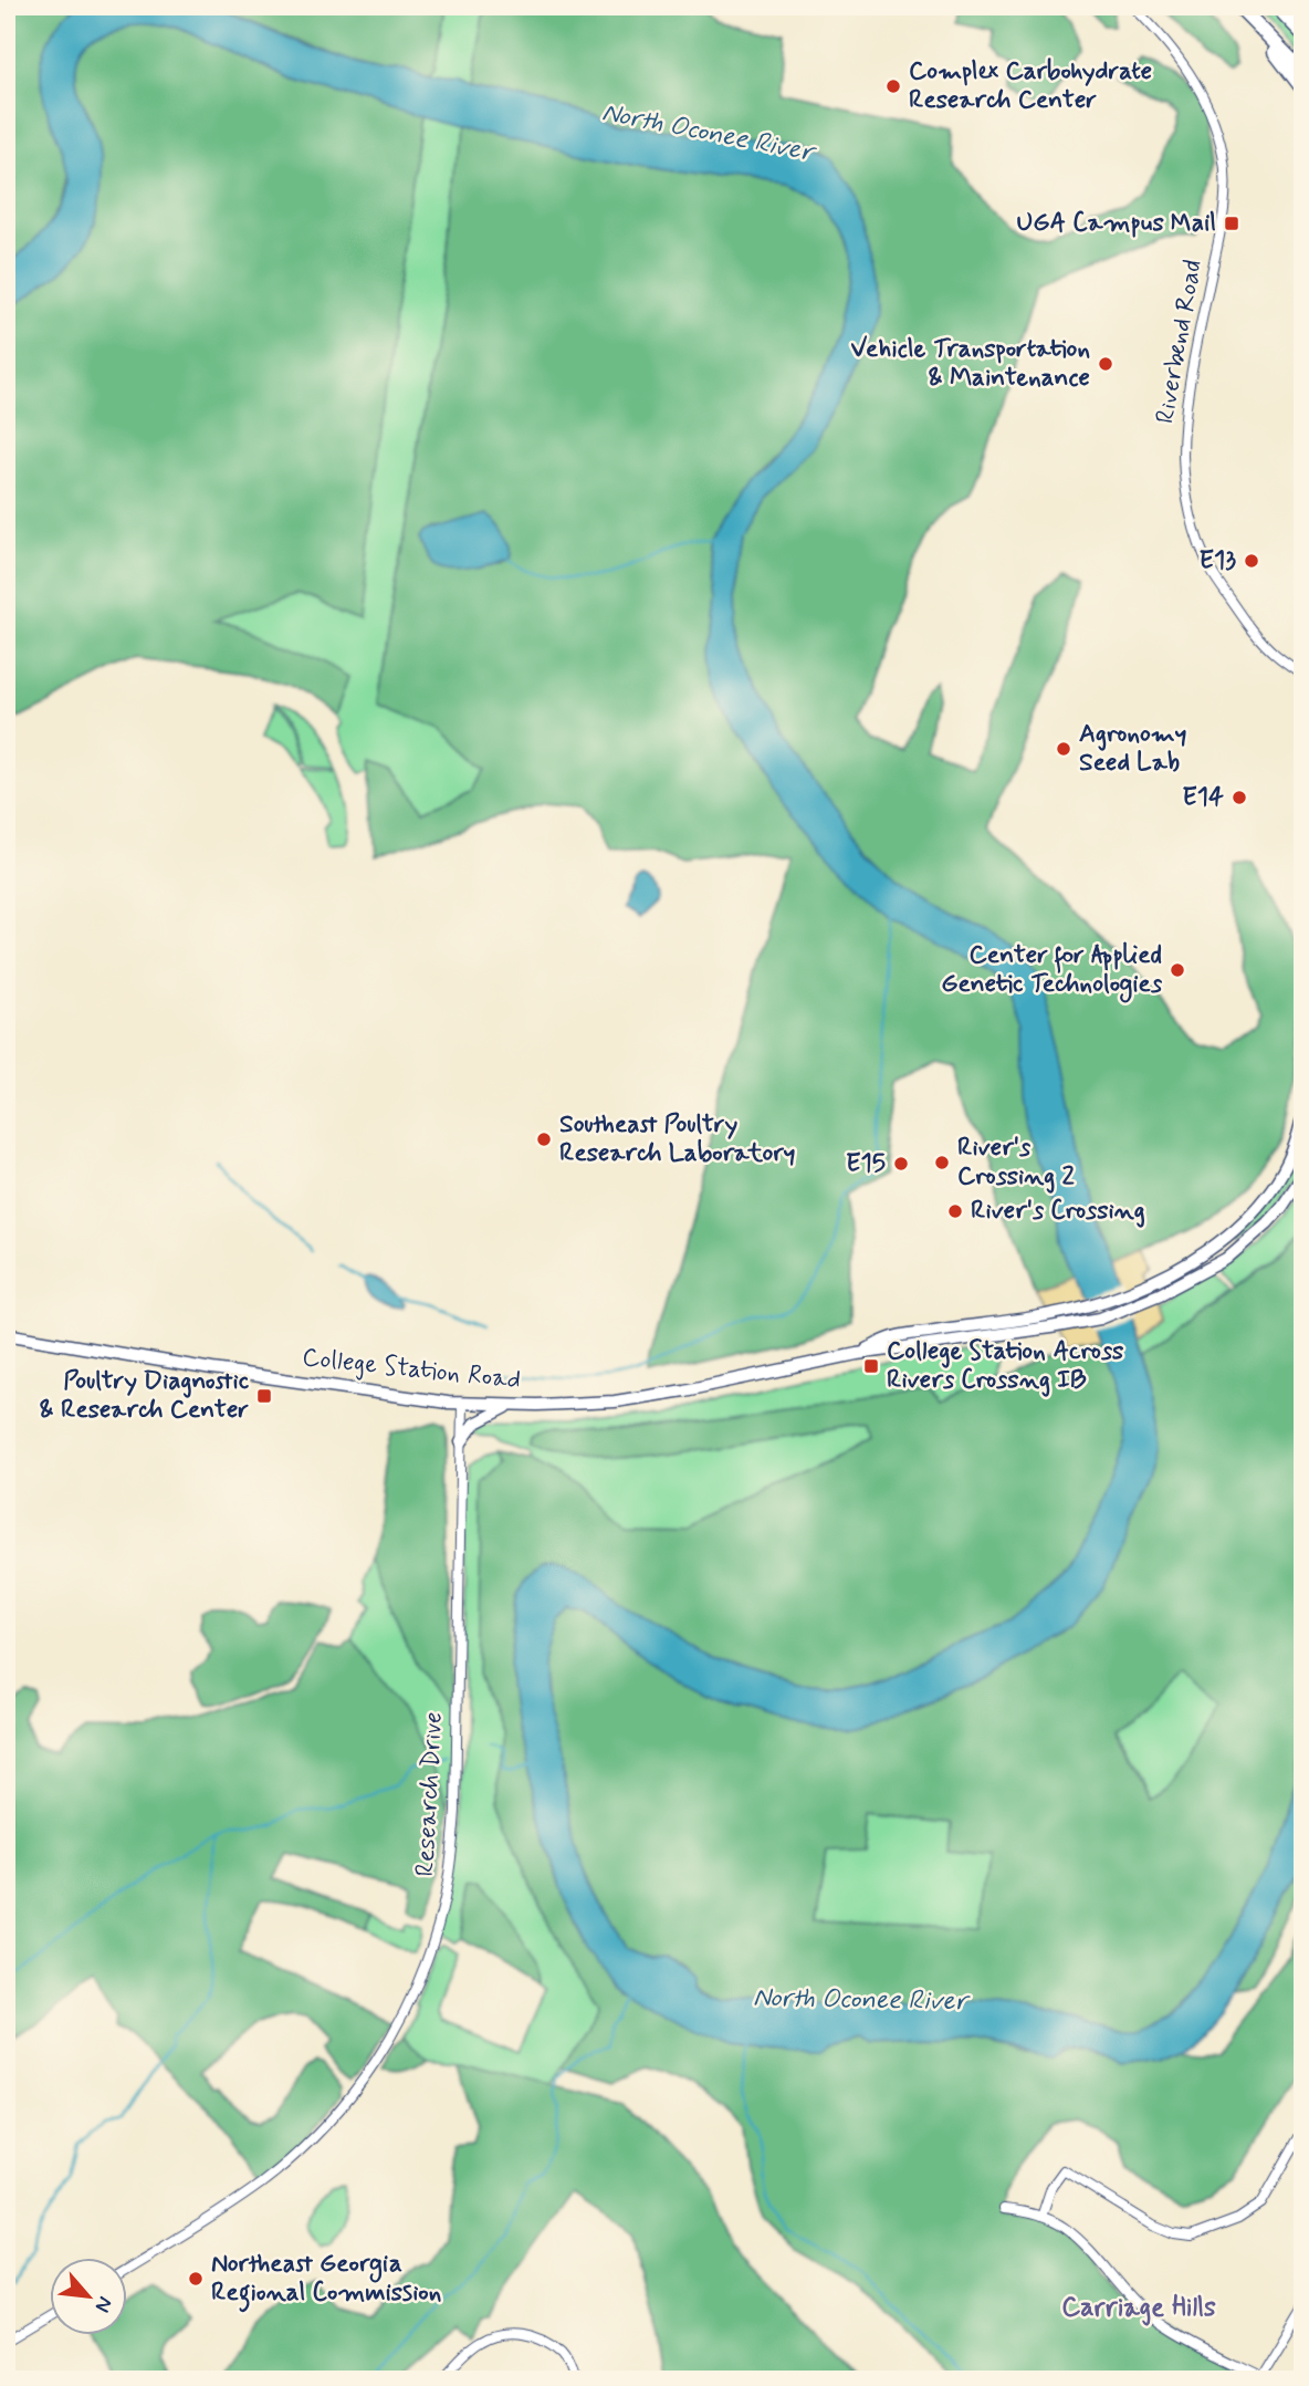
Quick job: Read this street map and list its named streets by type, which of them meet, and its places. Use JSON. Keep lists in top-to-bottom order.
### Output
{
  "streets": {
    "main road": ["College Station Road"],
    "street": ["Riverbend Road", "Research Drive"]
  },
  "crossings": [
    ["College Station Road", "Research Drive"]
  ],
  "districts": ["Carriage Hills"],
  "water": ["North Oconee River"],
  "places": {
    "other": [
      "Complex Carbohydrate Research Center",
      "Vehicle Transportation & Maintenance",
      "E13",
      "Agronomy Seed Lab",
      "E14",
      "Center for Applied Genetic Technologies",
      "Southeast Poultry Research Laboratory",
      "River's Crossing 2",
      "E15",
      "River's Crossing",
      "Northeast Georgia Regional Commission"
    ],
    "transit": ["UGA Campus Mail", "College Station Across Rivers Crossng IB", "Poultry Diagnostic & Research Center"]
  },
  "north": "bottom right"
}
